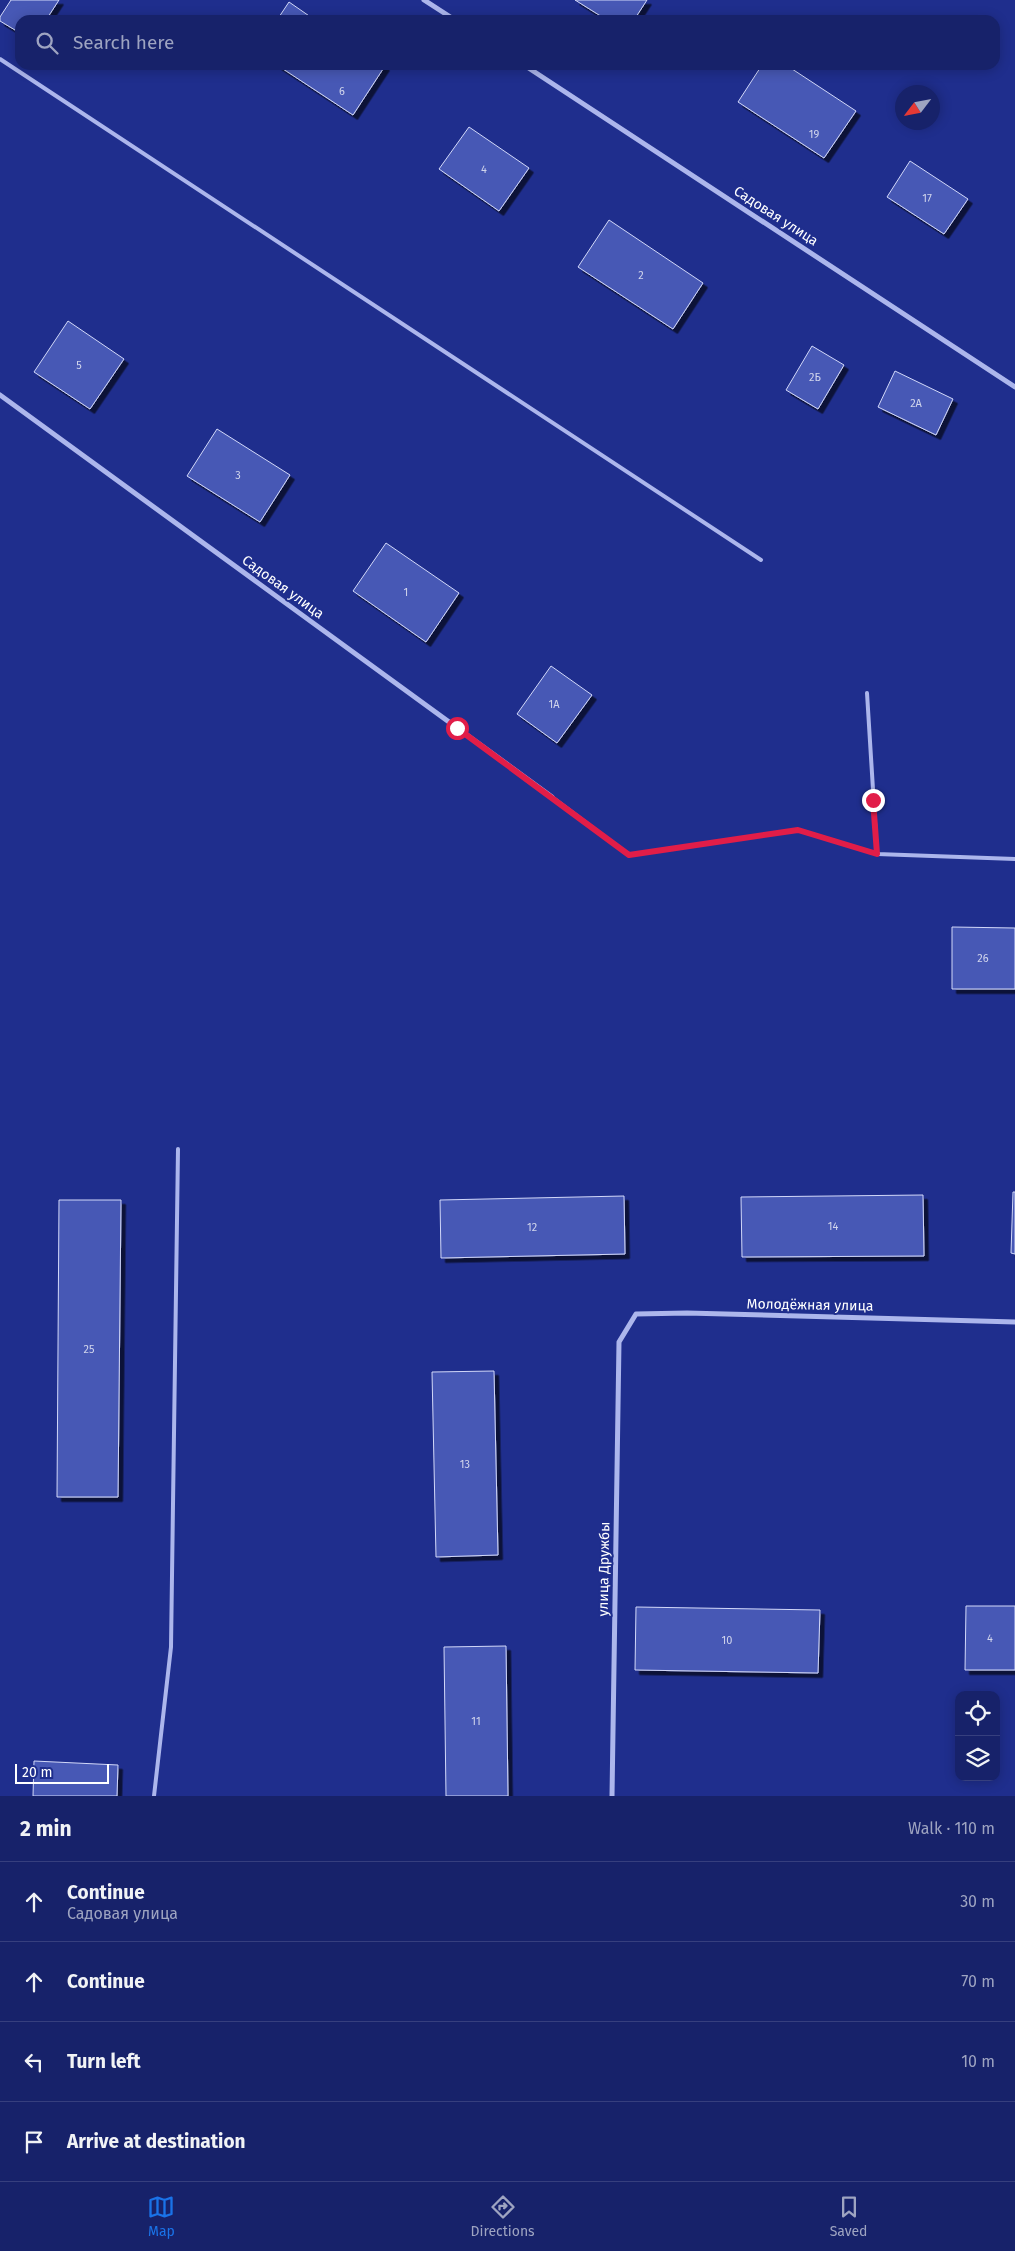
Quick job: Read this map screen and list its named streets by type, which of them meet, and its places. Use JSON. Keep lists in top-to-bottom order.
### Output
{
  "streets": {
    "street": ["Садовая улица", "Молодёжная улица", "улица Дружбы"]
  },
  "crossings": [
    ["Молодёжная улица", "улица Дружбы"]
  ],
  "house_numbers": [
    "6",
    "19",
    "4",
    "17",
    "2",
    "5",
    "2Б",
    "2А",
    "3",
    "1",
    "1А",
    "26",
    "14",
    "12",
    "25",
    "13",
    "4",
    "10",
    "11"
  ],
  "scale_bar": "20 m",
  "north": "bottom left",
  "page": {
    "search": "Search here",
    "scale": "20 m",
    "heading": ["2 min", "Walk · 110 m"],
    "list": [
      ["Continue", "Садовая улица", "30 m"],
      ["Continue", "70 m"],
      ["Turn left", "10 m"],
      "Arrive at destination"
    ],
    "nav": ["Map", "Directions", "Saved"]
  }
}
